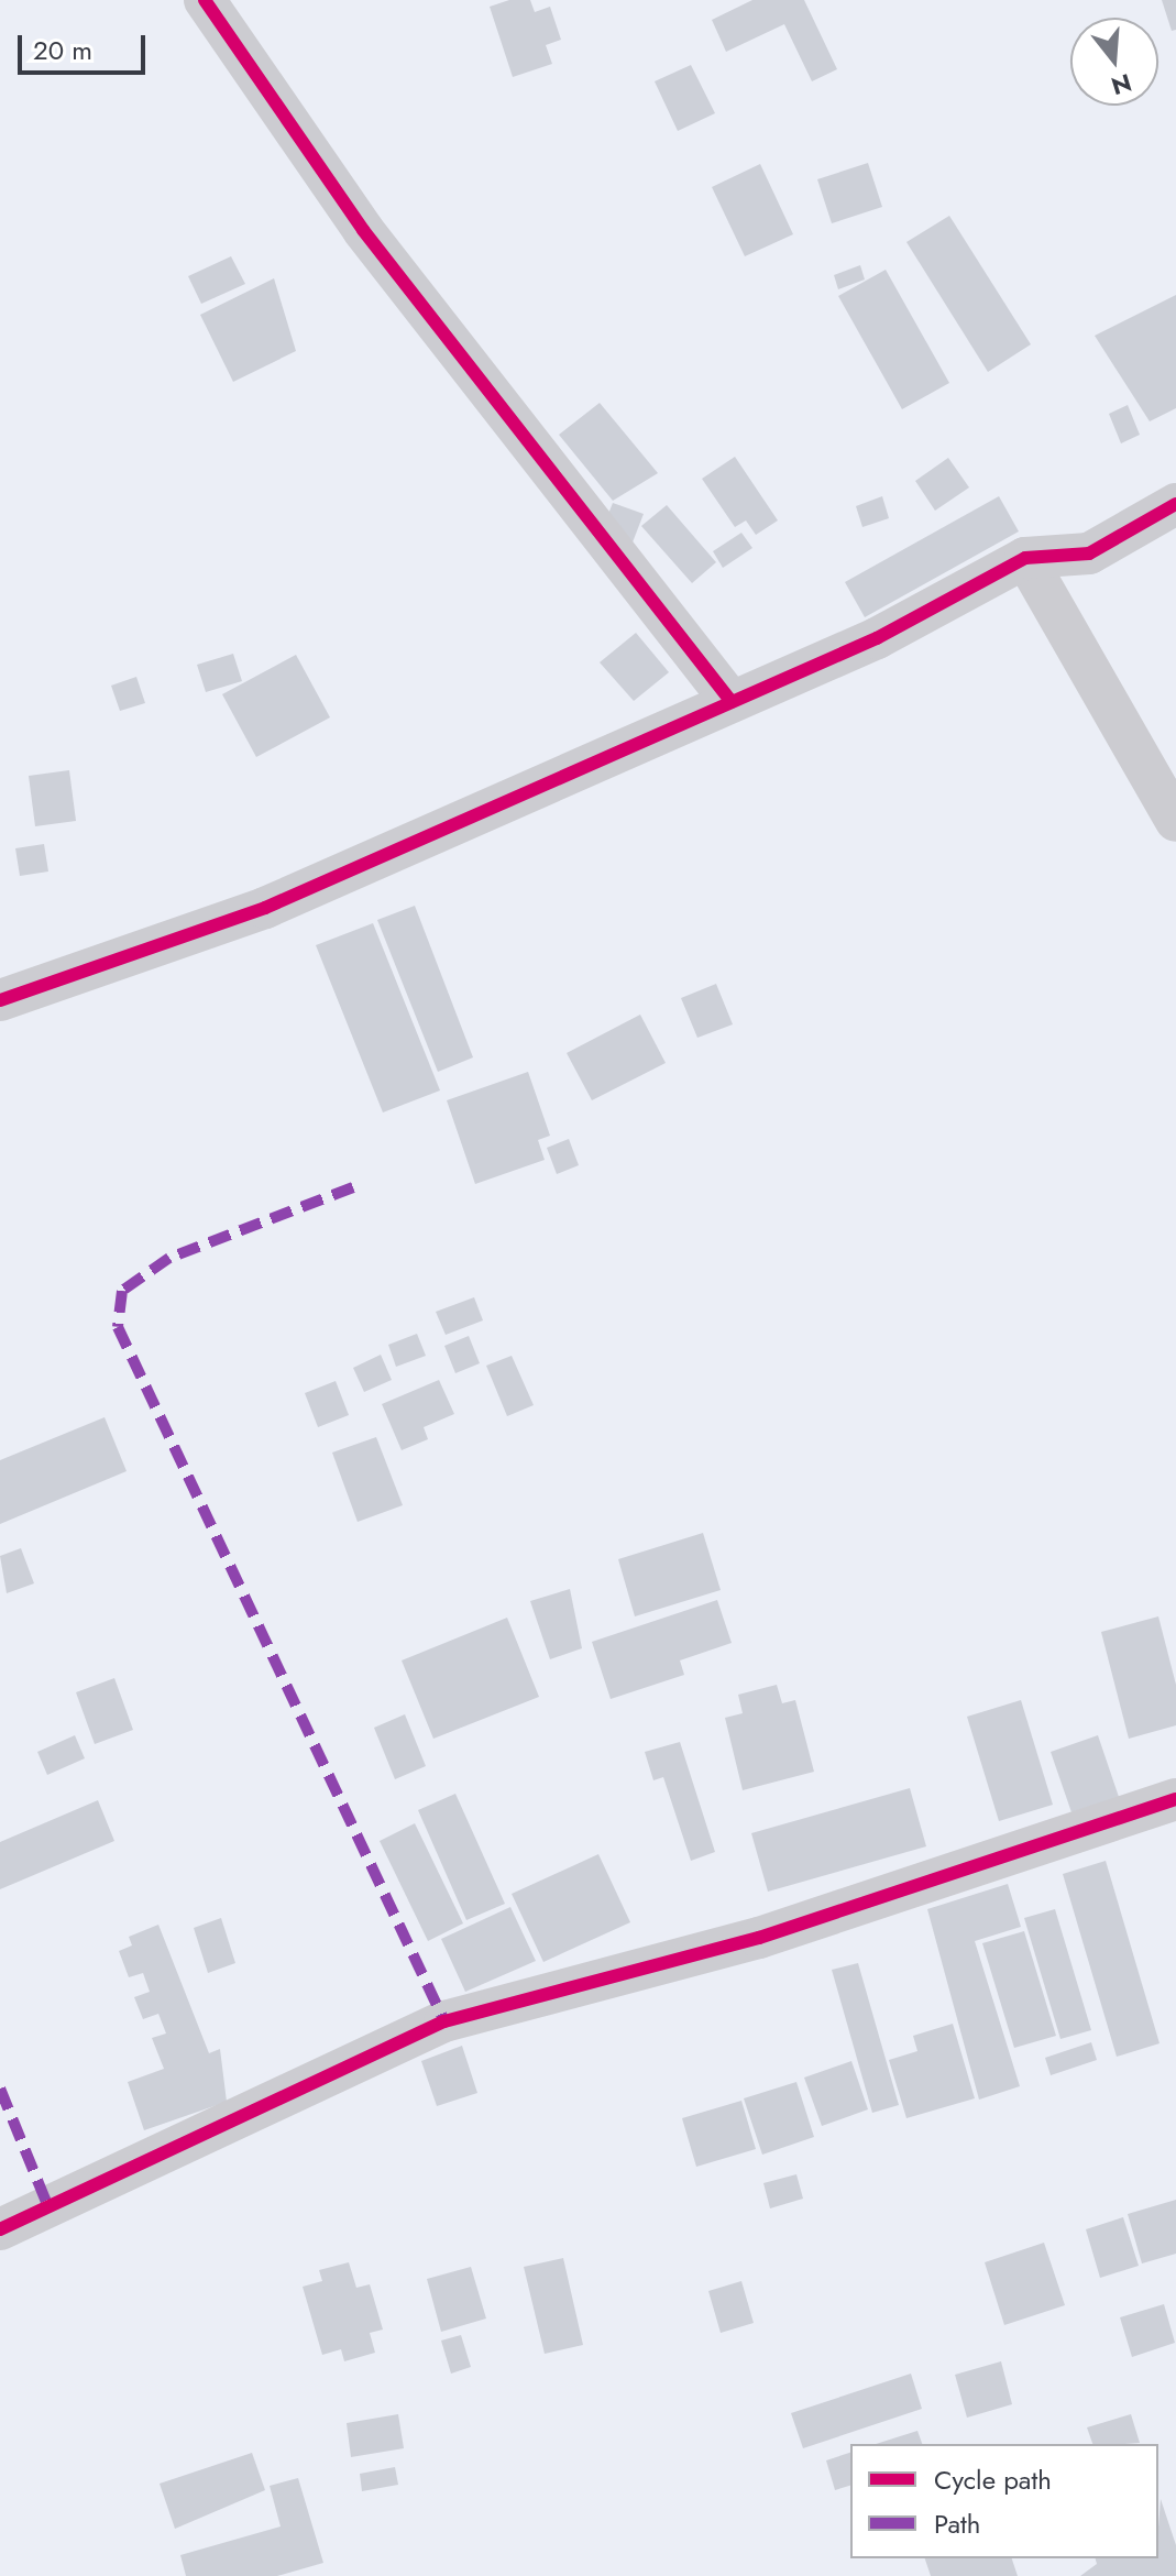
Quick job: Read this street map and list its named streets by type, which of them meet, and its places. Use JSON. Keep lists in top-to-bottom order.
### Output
{
  "legend": ["Cycle path", "Path"],
  "scale_bar": "20 m",
  "north": "bottom"
}
